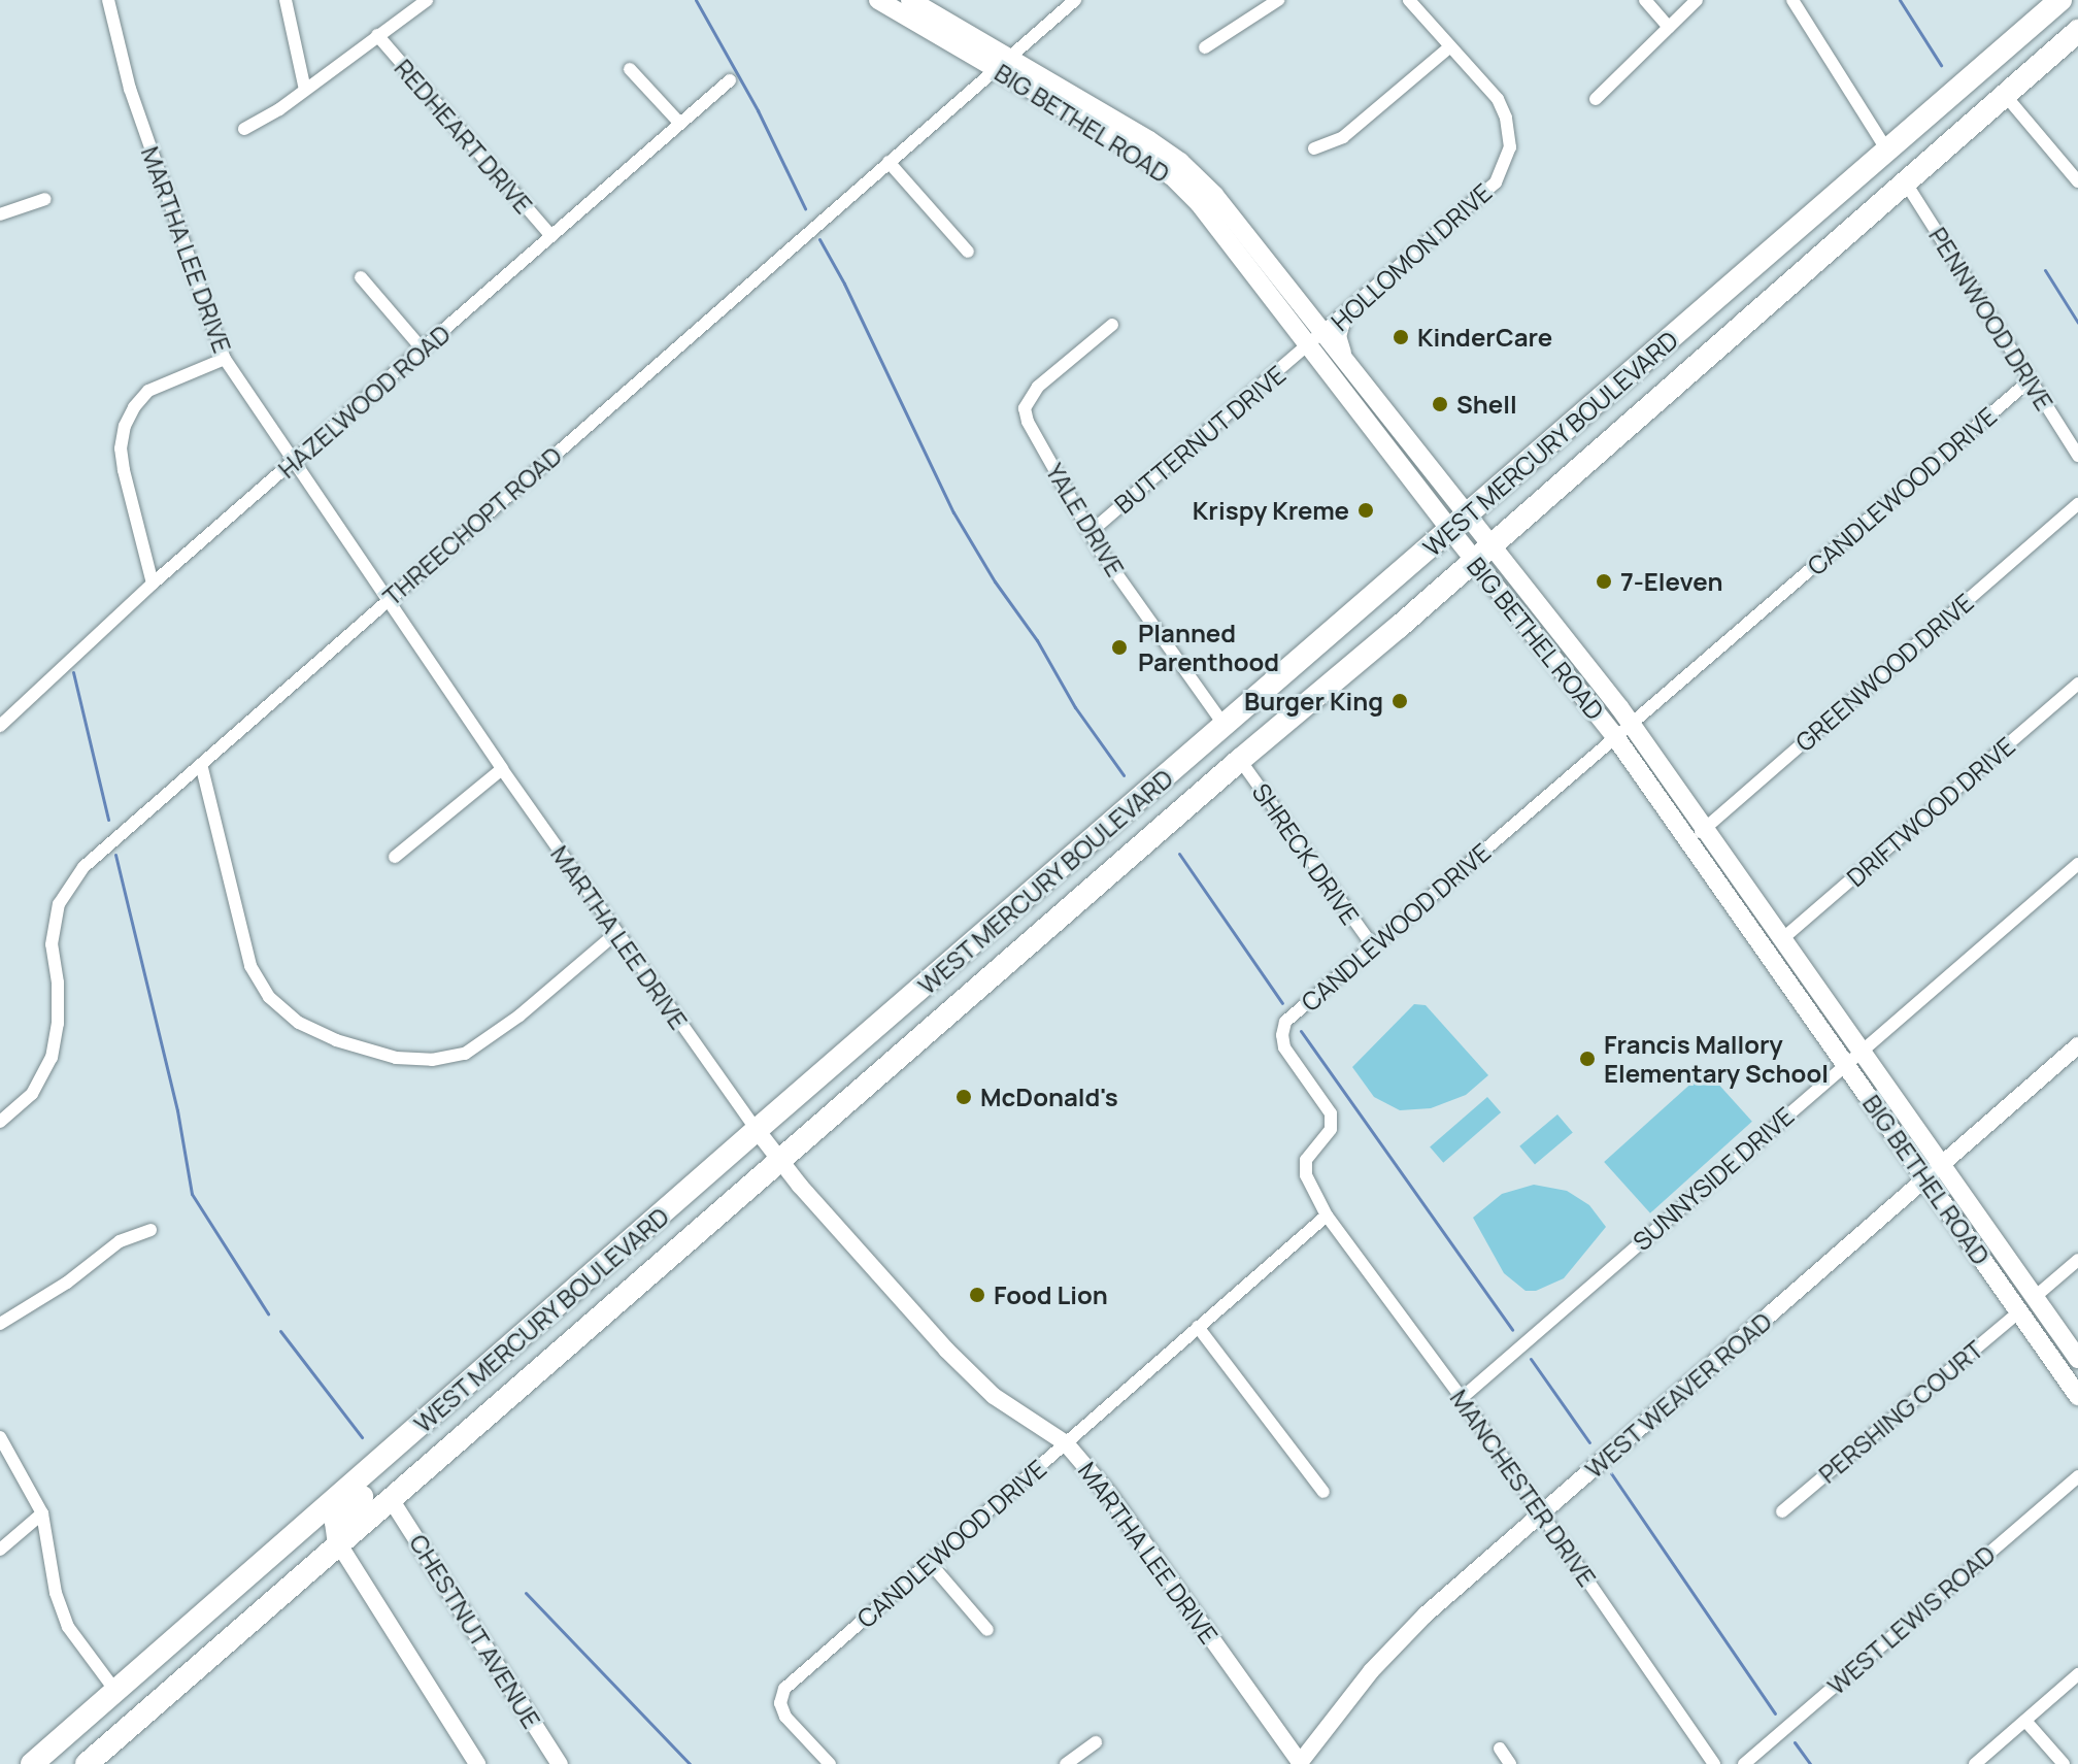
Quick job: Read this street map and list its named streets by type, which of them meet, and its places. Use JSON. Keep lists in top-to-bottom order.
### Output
{
  "streets": {
    "highway": ["WEST MERCURY BOULEVARD"],
    "main road": ["BIG BETHEL ROAD"],
    "street": [
      "REDHEART DRIVE",
      "MARTHA LEE DRIVE",
      "HOLLOMON DRIVE",
      "PENNWOOD DRIVE",
      "HAZELWOOD ROAD",
      "BUTTERNUT DRIVE",
      "CANDLEWOOD DRIVE",
      "YALE DRIVE",
      "THREECHOPT ROAD",
      "GREENWOOD DRIVE",
      "DRIFTWOOD DRIVE",
      "SHRECK DRIVE",
      "SUNNYSIDE DRIVE",
      "WEST WEAVER ROAD",
      "PERSHING COURT",
      "MANCHESTER DRIVE",
      "WEST LEWIS ROAD",
      "CHESTNUT AVENUE"
    ]
  },
  "crossings": [
    ["BIG BETHEL ROAD", "HOLLOMON DRIVE"],
    ["BIG BETHEL ROAD", "BUTTERNUT DRIVE"],
    ["BIG BETHEL ROAD", "WEST MERCURY BOULEVARD"],
    ["BIG BETHEL ROAD", "CANDLEWOOD DRIVE"],
    ["BIG BETHEL ROAD", "THREECHOPT ROAD"],
    ["BIG BETHEL ROAD", "GREENWOOD DRIVE"],
    ["BIG BETHEL ROAD", "DRIFTWOOD DRIVE"],
    ["BIG BETHEL ROAD", "SUNNYSIDE DRIVE"],
    ["BIG BETHEL ROAD", "WEST WEAVER ROAD"],
    ["BIG BETHEL ROAD", "PERSHING COURT"],
    ["REDHEART DRIVE", "HAZELWOOD ROAD"],
    ["MARTHA LEE DRIVE", "HAZELWOOD ROAD"],
    ["MARTHA LEE DRIVE", "WEST MERCURY BOULEVARD"],
    ["MARTHA LEE DRIVE", "CANDLEWOOD DRIVE"],
    ["MARTHA LEE DRIVE", "THREECHOPT ROAD"],
    ["MARTHA LEE DRIVE", "WEST WEAVER ROAD"],
    ["HOLLOMON DRIVE", "BUTTERNUT DRIVE"],
    ["PENNWOOD DRIVE", "WEST MERCURY BOULEVARD"],
    ["PENNWOOD DRIVE", "CANDLEWOOD DRIVE"],
    ["BUTTERNUT DRIVE", "YALE DRIVE"],
    ["WEST MERCURY BOULEVARD", "YALE DRIVE"],
    ["WEST MERCURY BOULEVARD", "SHRECK DRIVE"],
    ["WEST MERCURY BOULEVARD", "CHESTNUT AVENUE"],
    ["CANDLEWOOD DRIVE", "SHRECK DRIVE"],
    ["CANDLEWOOD DRIVE", "MANCHESTER DRIVE"],
    ["SUNNYSIDE DRIVE", "MANCHESTER DRIVE"],
    ["WEST WEAVER ROAD", "MANCHESTER DRIVE"]
  ],
  "places": [
    "KinderCare",
    "Shell",
    "Krispy Kreme",
    "7-Eleven",
    "Planned Parenthood",
    "Burger King",
    "Francis Mallory Elementary School",
    "McDonald's",
    "Food Lion"
  ]
}
